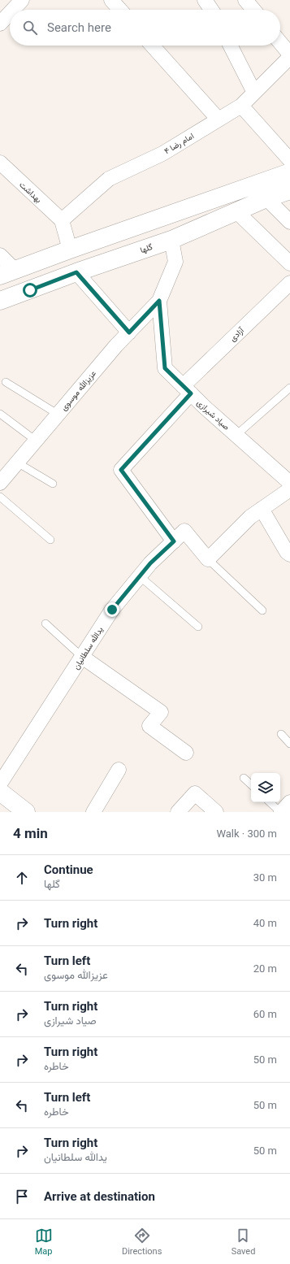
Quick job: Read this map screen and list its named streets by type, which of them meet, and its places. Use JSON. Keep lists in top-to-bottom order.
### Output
{
  "streets": {
    "main road": ["گلها"],
    "street": [
      "امام رضا ۴",
      "بهداشت",
      "آزادی",
      "عزیزالله موسوی",
      "صیاد شیرازی",
      "یدالله سلطانیان"
    ]
  },
  "crossings": [
    ["امام رضا ۴", "بهداشت"],
    ["گلها", "صیاد شیرازی"],
    ["آزادی", "صیاد شیرازی"],
    ["آزادی", "یدالله سلطانیان"],
    ["عزیزالله موسوی", "صیاد شیرازی"]
  ],
  "page": {
    "search": "Search here",
    "heading": ["4 min", "Walk · 300 m"],
    "list": [
      ["Continue", "گلها", "30 m"],
      ["Turn right", "40 m"],
      ["Turn left", "عزیزالله موسوی", "20 m"],
      ["Turn right", "صیاد شیرازی", "60 m"],
      ["Turn right", "خاطره", "50 m"],
      ["Turn left", "خاطره", "50 m"],
      ["Turn right", "یدالله سلطانیان", "50 m"],
      "Arrive at destination"
    ],
    "nav": ["Map", "Directions", "Saved"]
  }
}
